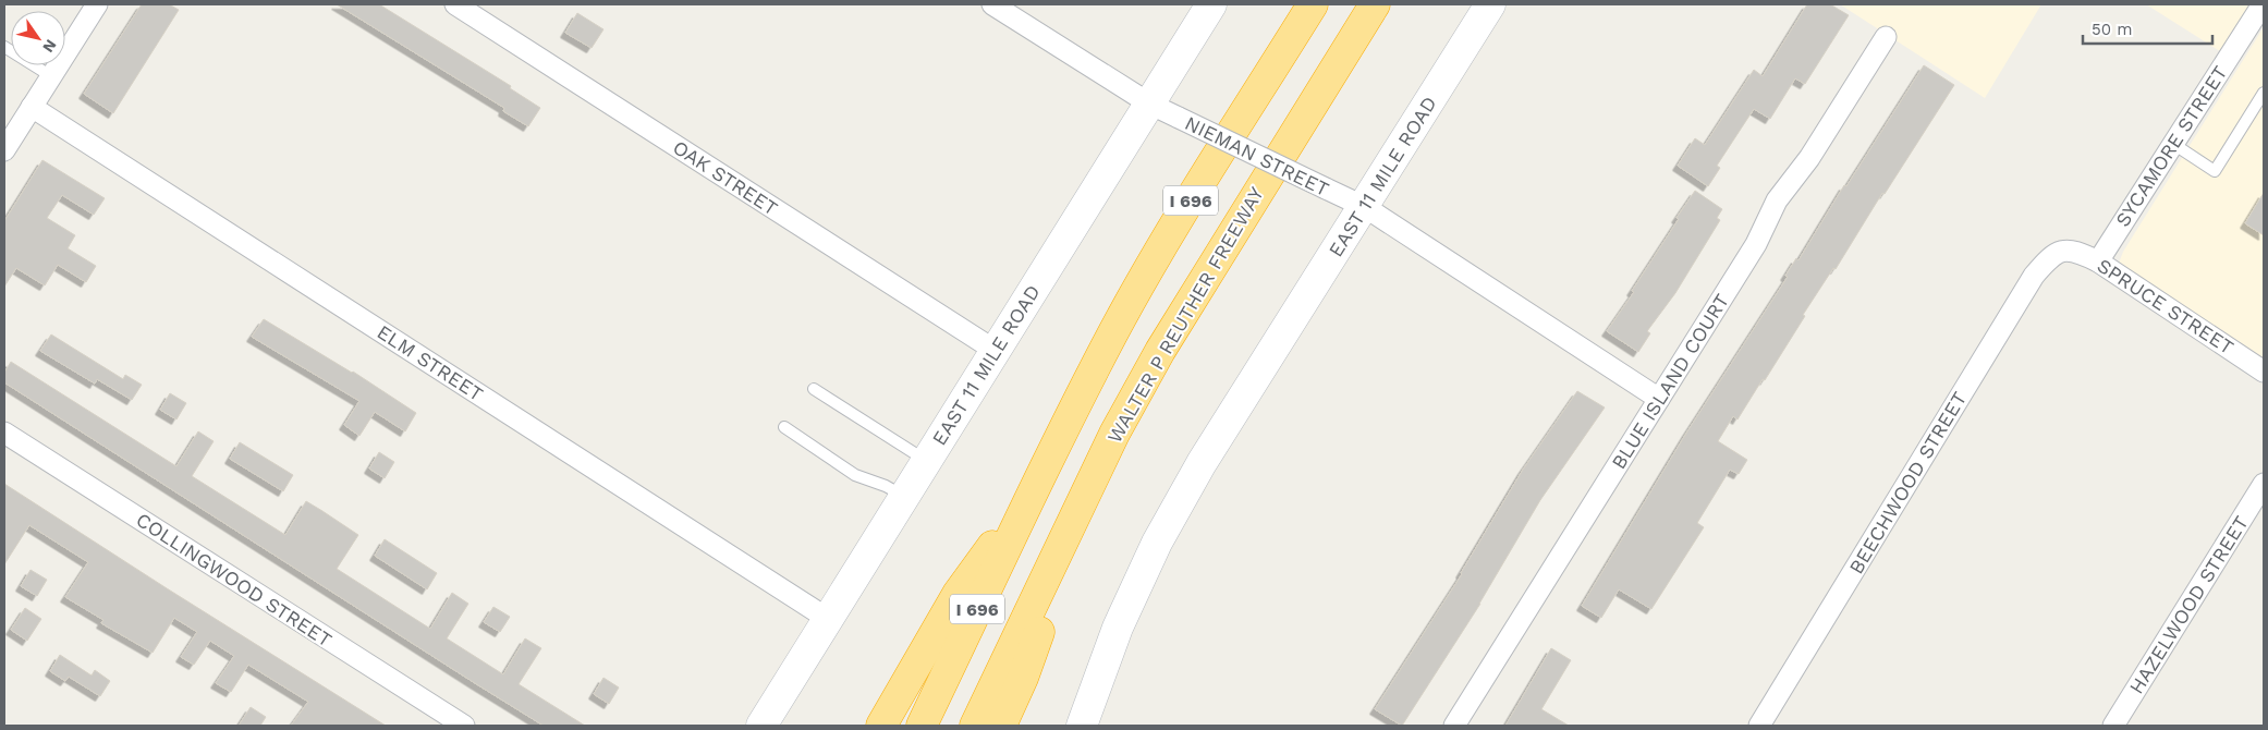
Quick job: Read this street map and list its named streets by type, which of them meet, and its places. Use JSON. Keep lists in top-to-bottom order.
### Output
{
  "streets": {
    "highway": ["I 696", "WALTER P REUTHER FREEWAY"],
    "main road": ["EAST 11 MILE ROAD"],
    "street": [
      "SYCAMORE STREET",
      "NIEMAN STREET",
      "OAK STREET",
      "SPRUCE STREET",
      "ELM STREET",
      "BLUE ISLAND COURT",
      "BEECHWOOD STREET",
      "COLLINGWOOD STREET",
      "HAZELWOOD STREET"
    ]
  },
  "crossings": [
    ["SYCAMORE STREET", "SPRUCE STREET"],
    ["NIEMAN STREET", "EAST 11 MILE ROAD"],
    ["NIEMAN STREET", "BLUE ISLAND COURT"],
    ["EAST 11 MILE ROAD", "OAK STREET"],
    ["EAST 11 MILE ROAD", "ELM STREET"],
    ["SPRUCE STREET", "BEECHWOOD STREET"]
  ],
  "scale_bar": "50 m",
  "north": "bottom right"
}
